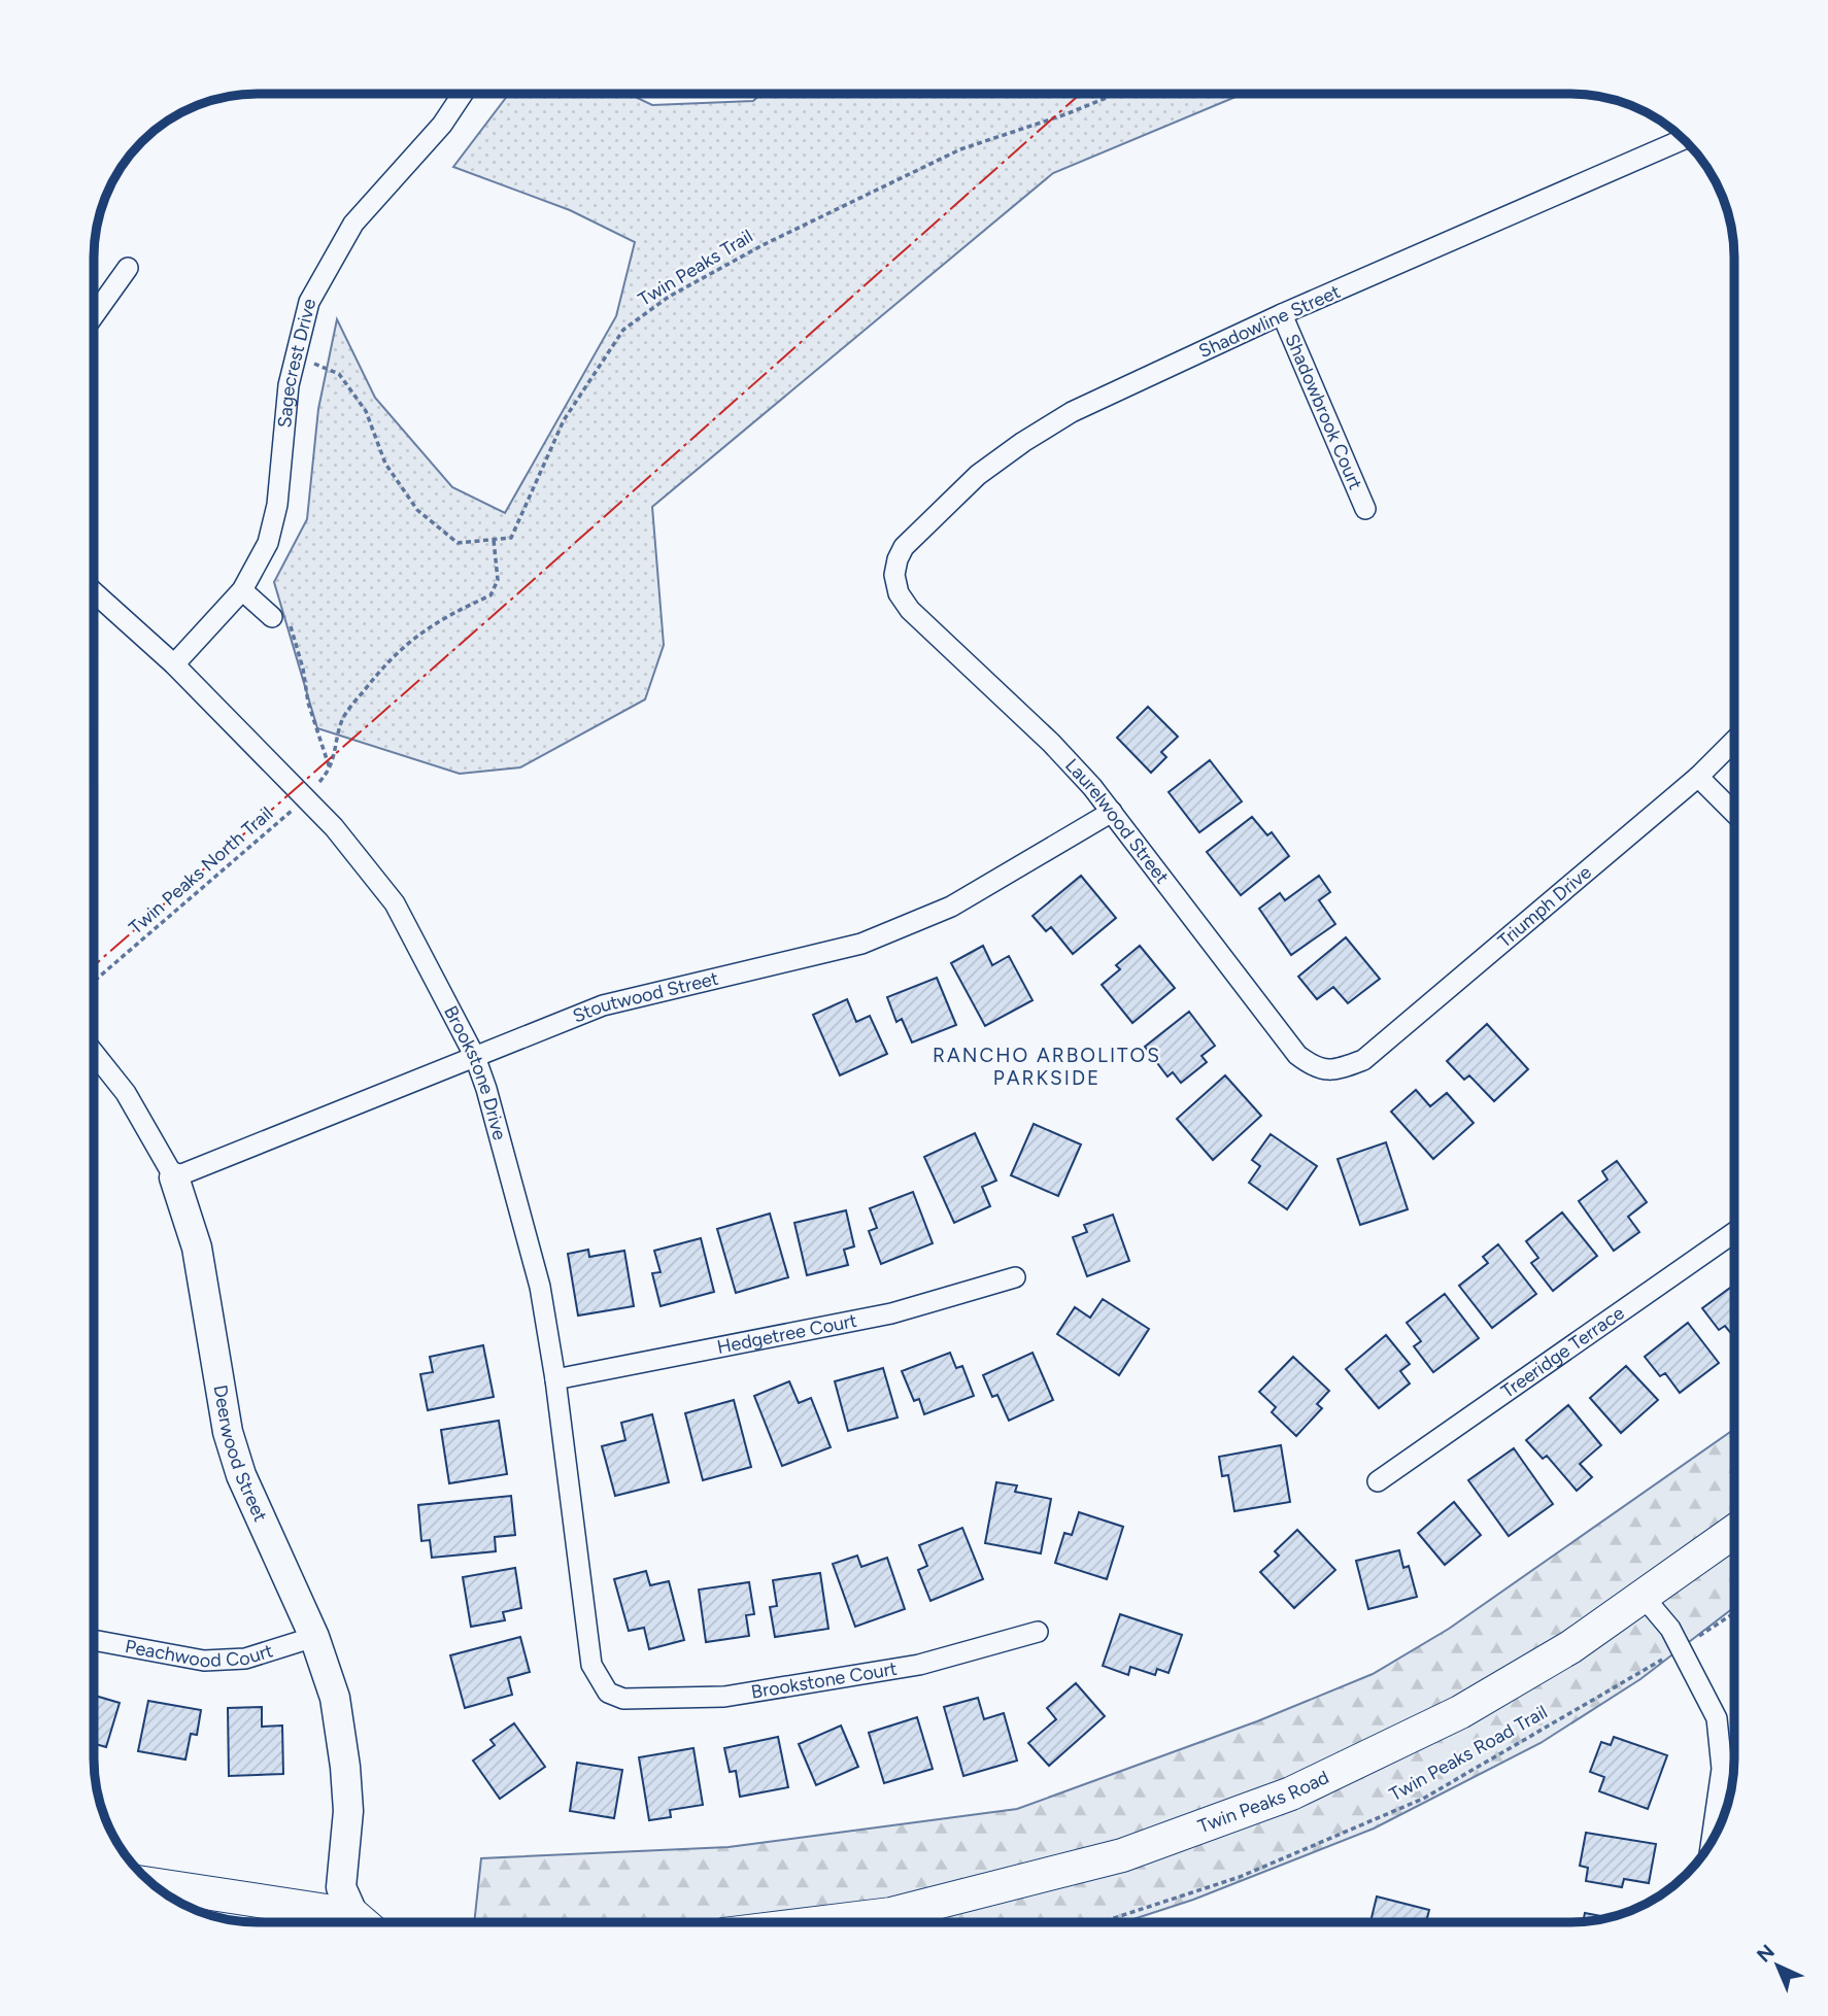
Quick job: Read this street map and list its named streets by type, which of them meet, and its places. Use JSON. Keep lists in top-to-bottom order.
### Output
{
  "streets": {
    "main road": ["Twin Peaks Road"],
    "street": [
      "Shadowline Street",
      "Sagecrest Drive",
      "Shadowbrook Court",
      "Laurelwood Street",
      "Triumph Drive",
      "Stoutwood Street",
      "Brookstone Drive",
      "Hedgetree Court",
      "Treeridge Terrace",
      "Deerwood Street",
      "Peachwood Court",
      "Brookstone Court"
    ],
    "path": ["Twin Peaks Trail", "Twin Peaks North Trail", "Twin Peaks Road Trail"]
  },
  "crossings": [
    ["Shadowline Street", "Shadowbrook Court"],
    ["Shadowline Street", "Laurelwood Street"],
    ["Sagecrest Drive", "Brookstone Drive"],
    ["Laurelwood Street", "Triumph Drive"],
    ["Laurelwood Street", "Stoutwood Street"],
    ["Twin Peaks North Trail", "Brookstone Drive"],
    ["Stoutwood Street", "Brookstone Drive"],
    ["Stoutwood Street", "Deerwood Street"],
    ["Brookstone Drive", "Hedgetree Court"],
    ["Brookstone Drive", "Brookstone Court"],
    ["Deerwood Street", "Peachwood Court"]
  ],
  "districts": ["RANCHO ARBOLITOS PARKSIDE"],
  "north": "top left"
}
